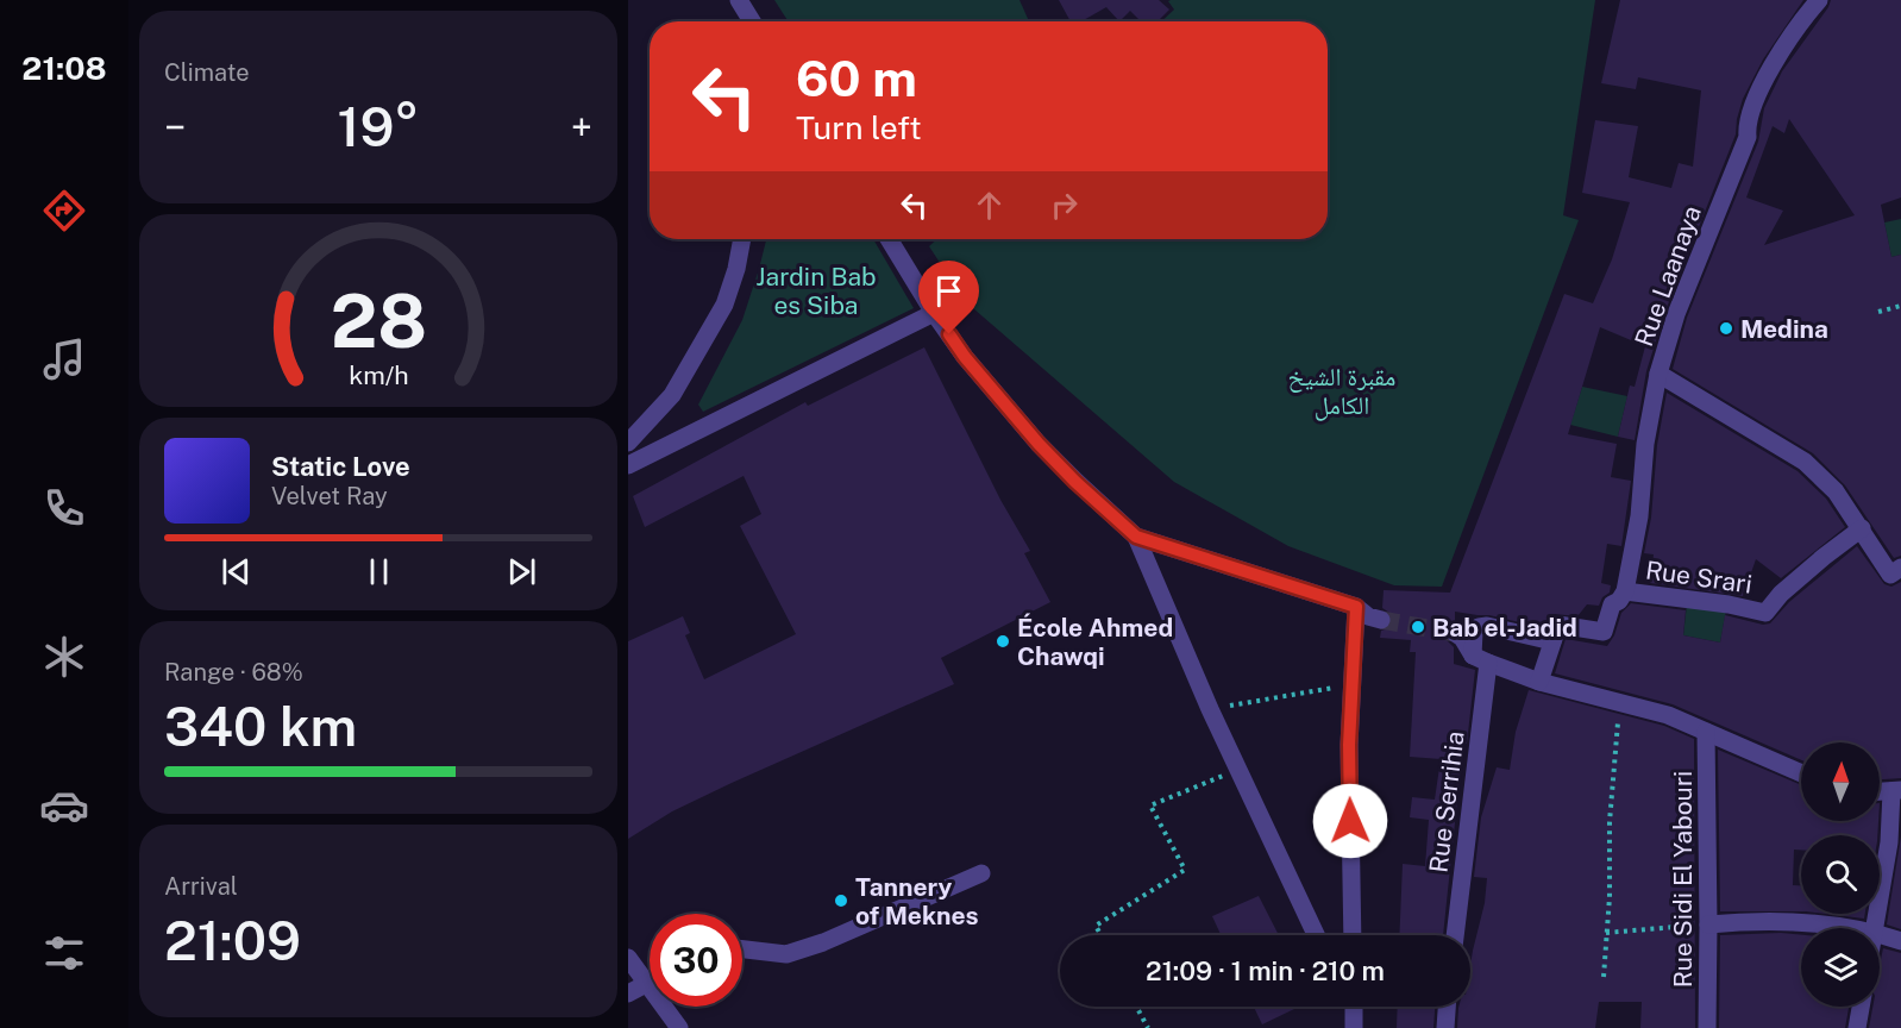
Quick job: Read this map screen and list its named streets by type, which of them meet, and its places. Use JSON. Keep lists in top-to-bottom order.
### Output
{
  "streets": {
    "street": [
      "Rue Laanaya",
      "Rue Srari",
      "Rue Serrihia",
      "Rue Sidi El Yabouri"
    ]
  },
  "crossings": [
    ["Rue Laanaya", "Rue Srari"]
  ],
  "parks": ["Jardin Bab es Siba", "مقبرة الشيخ الكامل"],
  "places": [
    "Medina",
    "Bab el-Jadid",
    "École Ahmed Chawqi",
    "Tannery of Meknes"
  ],
  "north": "top",
  "page": {
    "tabs": "21:08",
    "tile": [
      "Climate",
      ["Range · 68%", "340 km"],
      ["Arrival", "21:09"]
    ],
    "turn": ["60 m", "Turn left"],
    "heat": ["−", "19°", "+"],
    "song": ["Static Love", "Velvet Ray"],
    "limit": "30",
    "trip": "21:09 · 1 min · 210 m",
    "gauge": ["28", "km/h"]
  }
}
